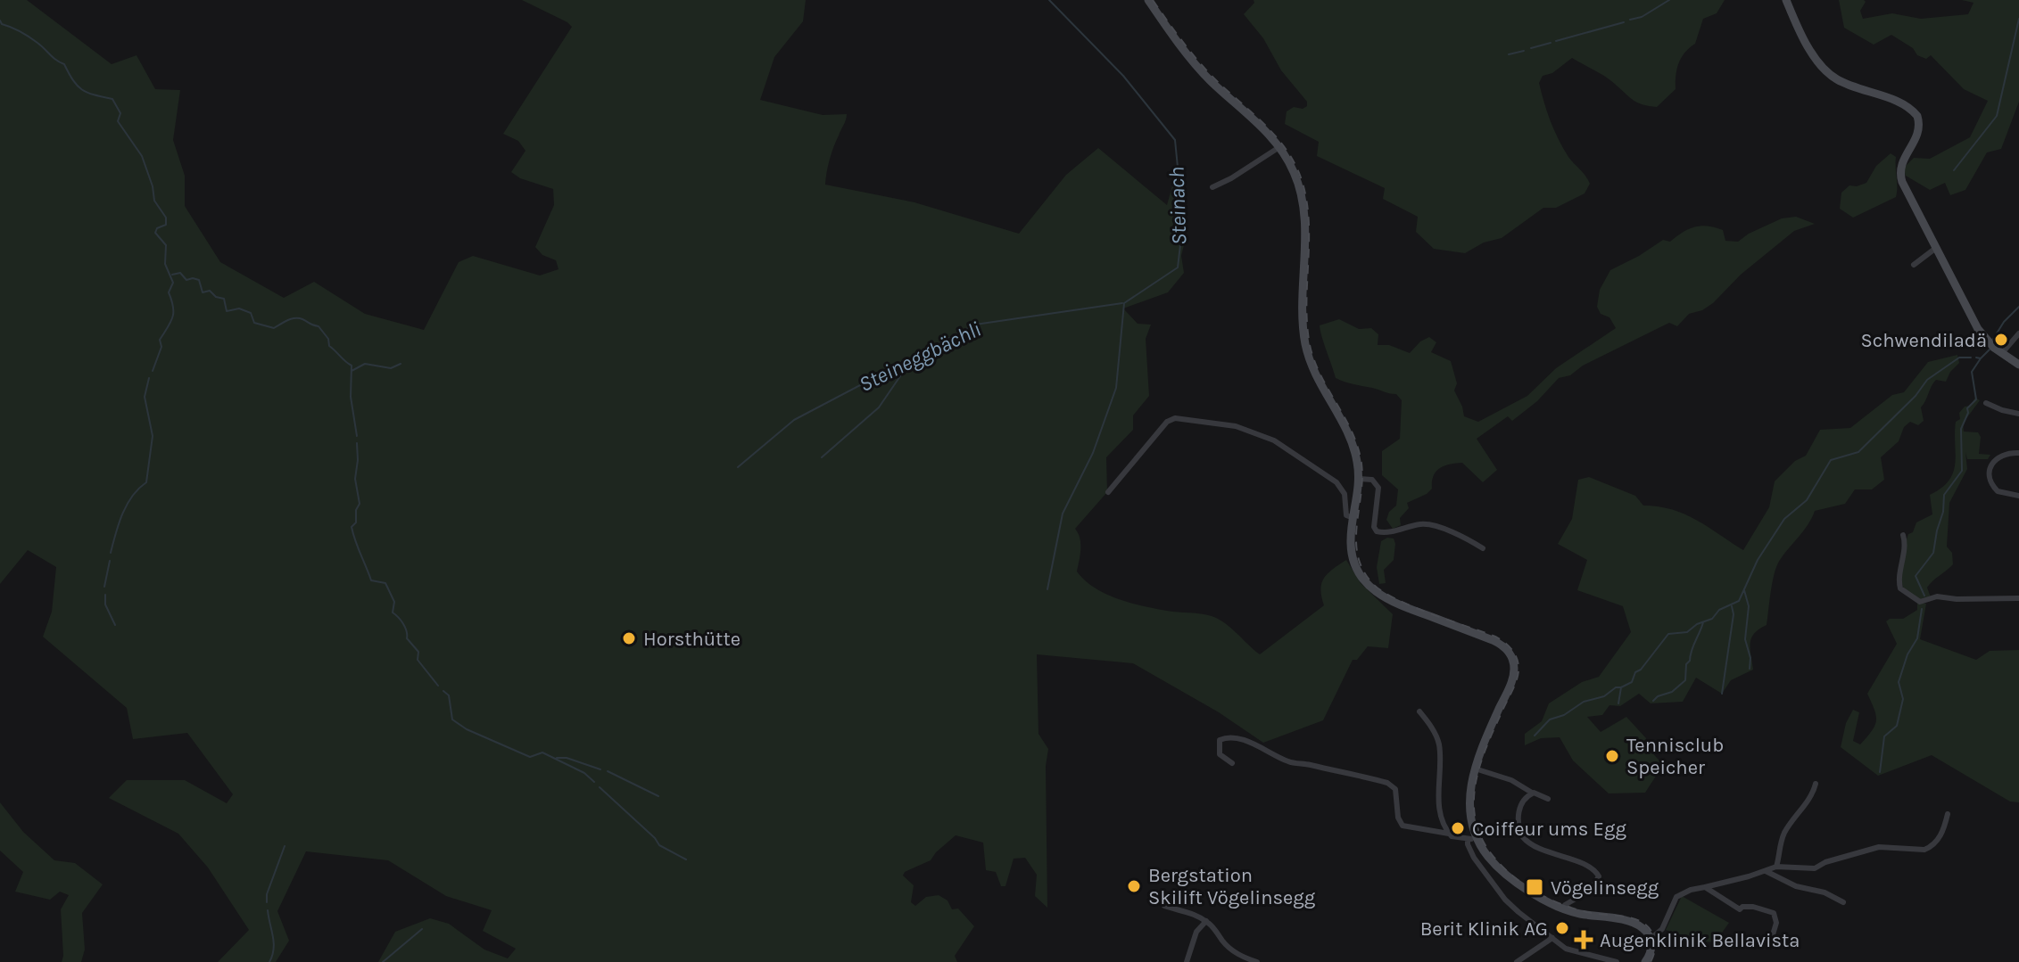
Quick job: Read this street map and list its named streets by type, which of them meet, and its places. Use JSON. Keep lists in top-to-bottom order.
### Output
{
  "water": ["Steinach", "Steineggbächli"],
  "places": {
    "other": [
      "Schwendiladä",
      "Horsthütte",
      "Tennisclub Speicher",
      "Coiffeur ums Egg",
      "Bergstation Skilift Vögelinsegg",
      "Berit Klinik AG"
    ],
    "transit": ["Vögelinsegg"],
    "health": ["Augenklinik Bellavista"]
  }
}
